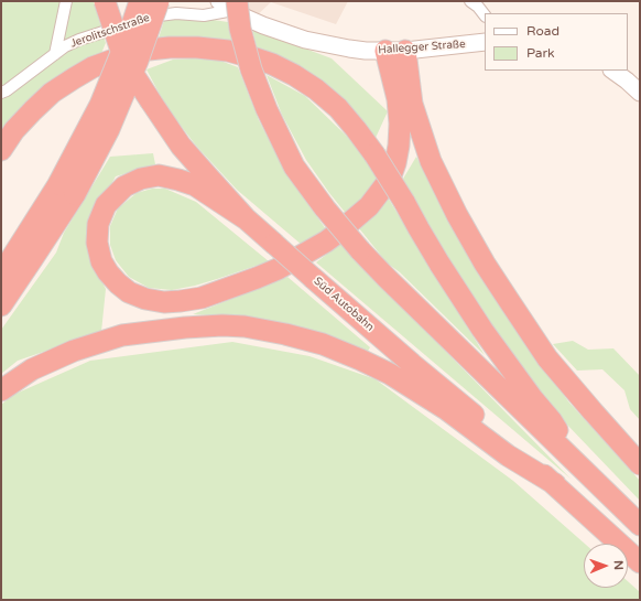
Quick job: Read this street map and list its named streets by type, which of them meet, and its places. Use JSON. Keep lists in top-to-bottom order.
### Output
{
  "streets": {
    "highway": ["Süd Autobahn"],
    "main road": ["Hallegger Straße"],
    "street": ["Jerolitschstraße"]
  },
  "crossings": [
    ["Jerolitschstraße", "Hallegger Straße"]
  ],
  "legend": ["Road", "Park"],
  "north": "right"
}
